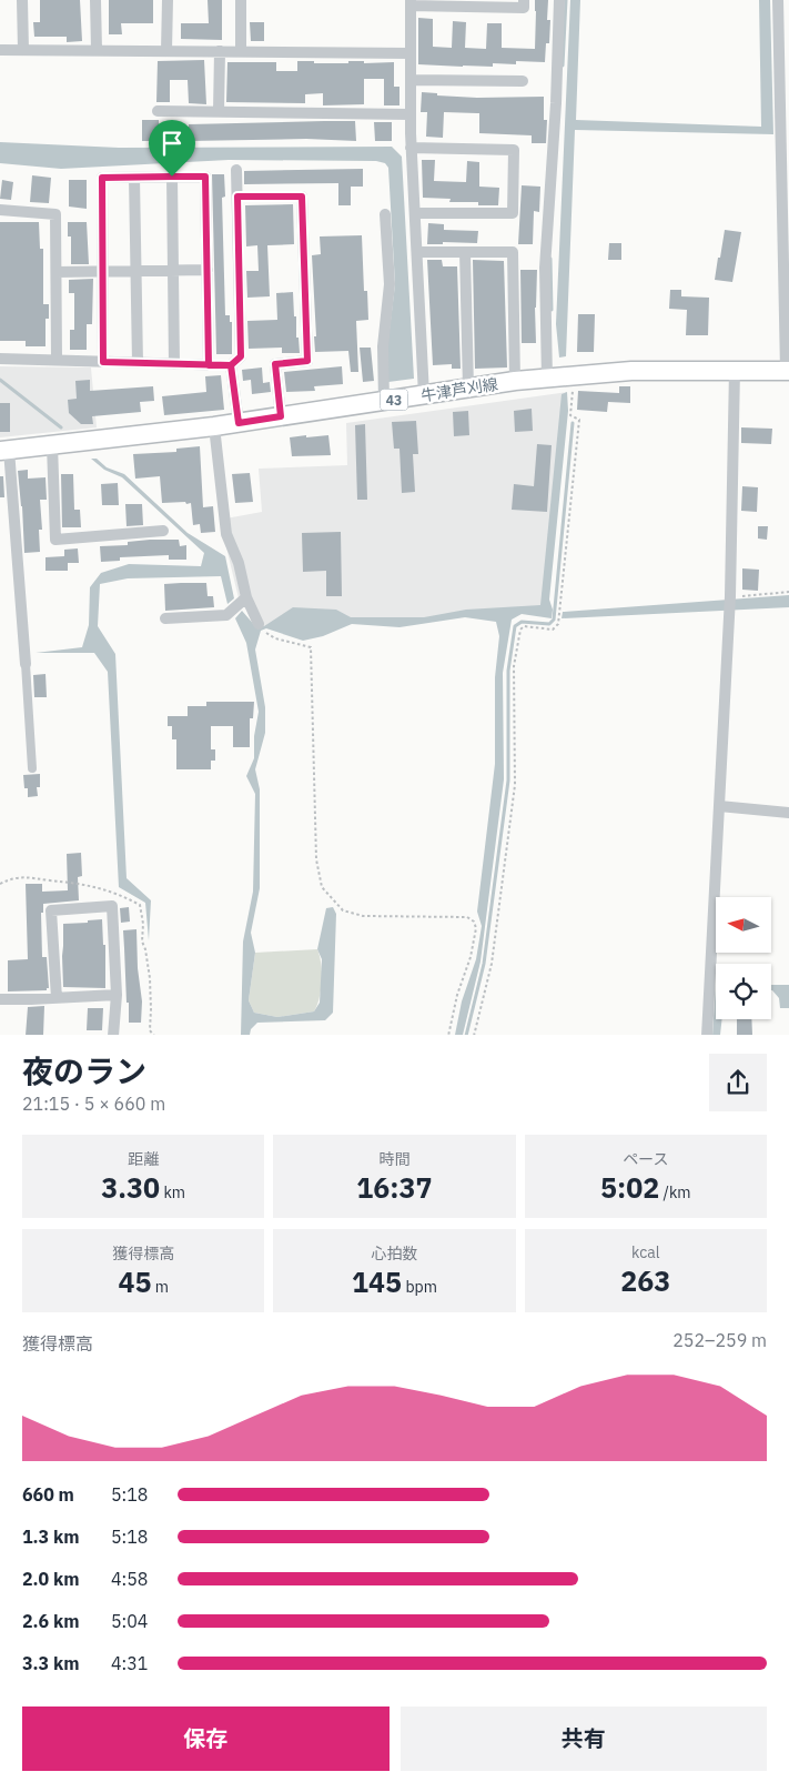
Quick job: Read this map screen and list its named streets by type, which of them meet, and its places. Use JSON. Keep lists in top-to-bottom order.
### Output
{
  "streets": {
    "main road": ["牛津芦刈線", "43"]
  },
  "north": "left",
  "page": {
    "heading": ["夜のラン", "21:15 · 5 × 660 m"],
    "stats": [
      ["距離", "3.30 km"],
      ["時間", "16:37"],
      ["ペース", "5:02 /km"],
      ["獲得標高", "45 m"],
      ["心拍数", "145 bpm"],
      ["kcal", "263"]
    ],
    "chart": ["獲得標高", "252–259 m"],
    "list": [
      {
        "name": "660 m",
        "note": "5:18"
      },
      {
        "name": "1.3 km",
        "note": "5:18"
      },
      {
        "name": "2.0 km",
        "note": "4:58"
      },
      {
        "name": "2.6 km",
        "note": "5:04"
      },
      {
        "name": "3.3 km",
        "note": "4:31"
      }
    ],
    "buttons": ["保存", "共有"]
  }
}
